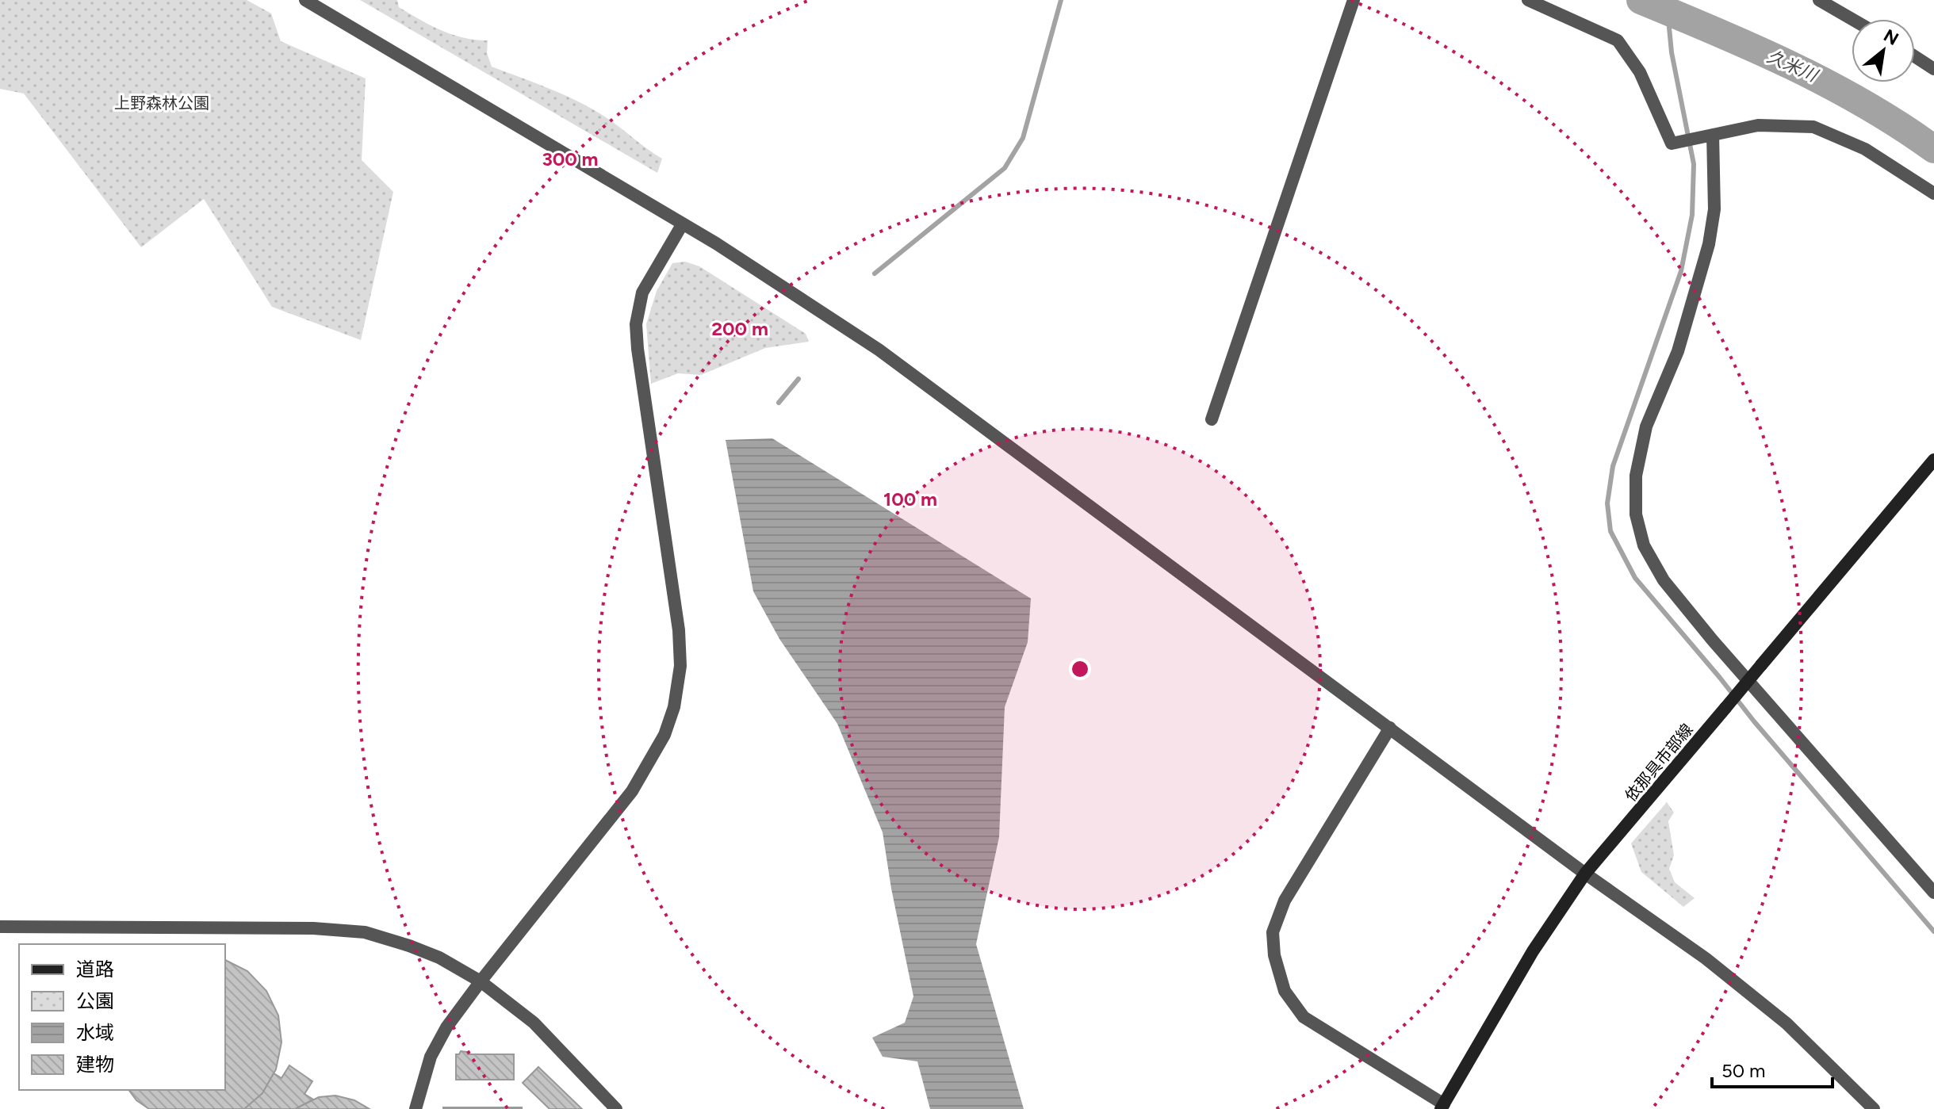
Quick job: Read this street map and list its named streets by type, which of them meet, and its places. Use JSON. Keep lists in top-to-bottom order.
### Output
{
  "streets": {
    "main road": ["依那具市部線"]
  },
  "water": ["久米川"],
  "parks": ["上野森林公園"],
  "legend": [
    "道路",
    "公園",
    "水域",
    "建物"
  ],
  "scale_bar": "50 m",
  "north": "top right",
  "rings": ["300 m", "200 m", "100 m"]
}
